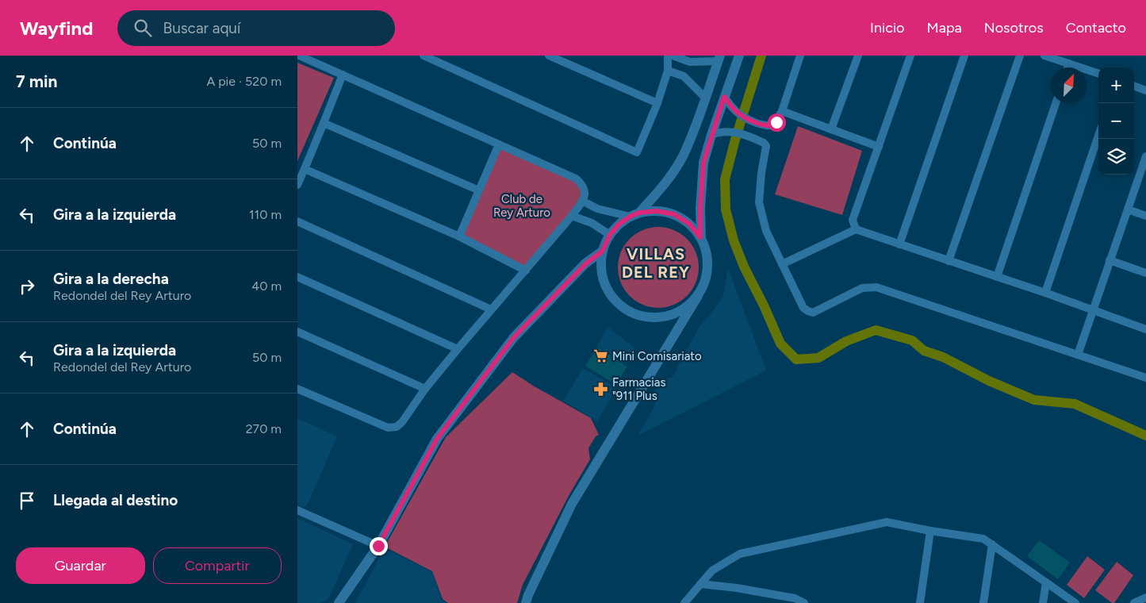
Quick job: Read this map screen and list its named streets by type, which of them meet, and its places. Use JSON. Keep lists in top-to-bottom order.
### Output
{
  "districts": ["VILLAS DEL REY"],
  "parks": ["Club de Rey Arturo"],
  "places": {
    "supermarket": ["Mini Comisariato"],
    "pharmacy": ["Farmacias \"911 Plus"]
  },
  "north": "top right",
  "page": {
    "header": "Wayfind",
    "search": "Buscar aquí",
    "nav": [
      "Inicio",
      "Mapa",
      "Nosotros",
      "Contacto"
    ],
    "heading": ["7 min", "A pie · 520 m"],
    "map_buttons": ["+", "−"],
    "list": [
      ["Continúa", "50 m"],
      ["Gira a la izquierda", "110 m"],
      ["Gira a la derecha", "Redondel del Rey Arturo", "40 m"],
      ["Gira a la izquierda", "Redondel del Rey Arturo", "50 m"],
      ["Continúa", "270 m"],
      "Llegada al destino"
    ],
    "buttons": ["Guardar", "Compartir"]
  }
}
